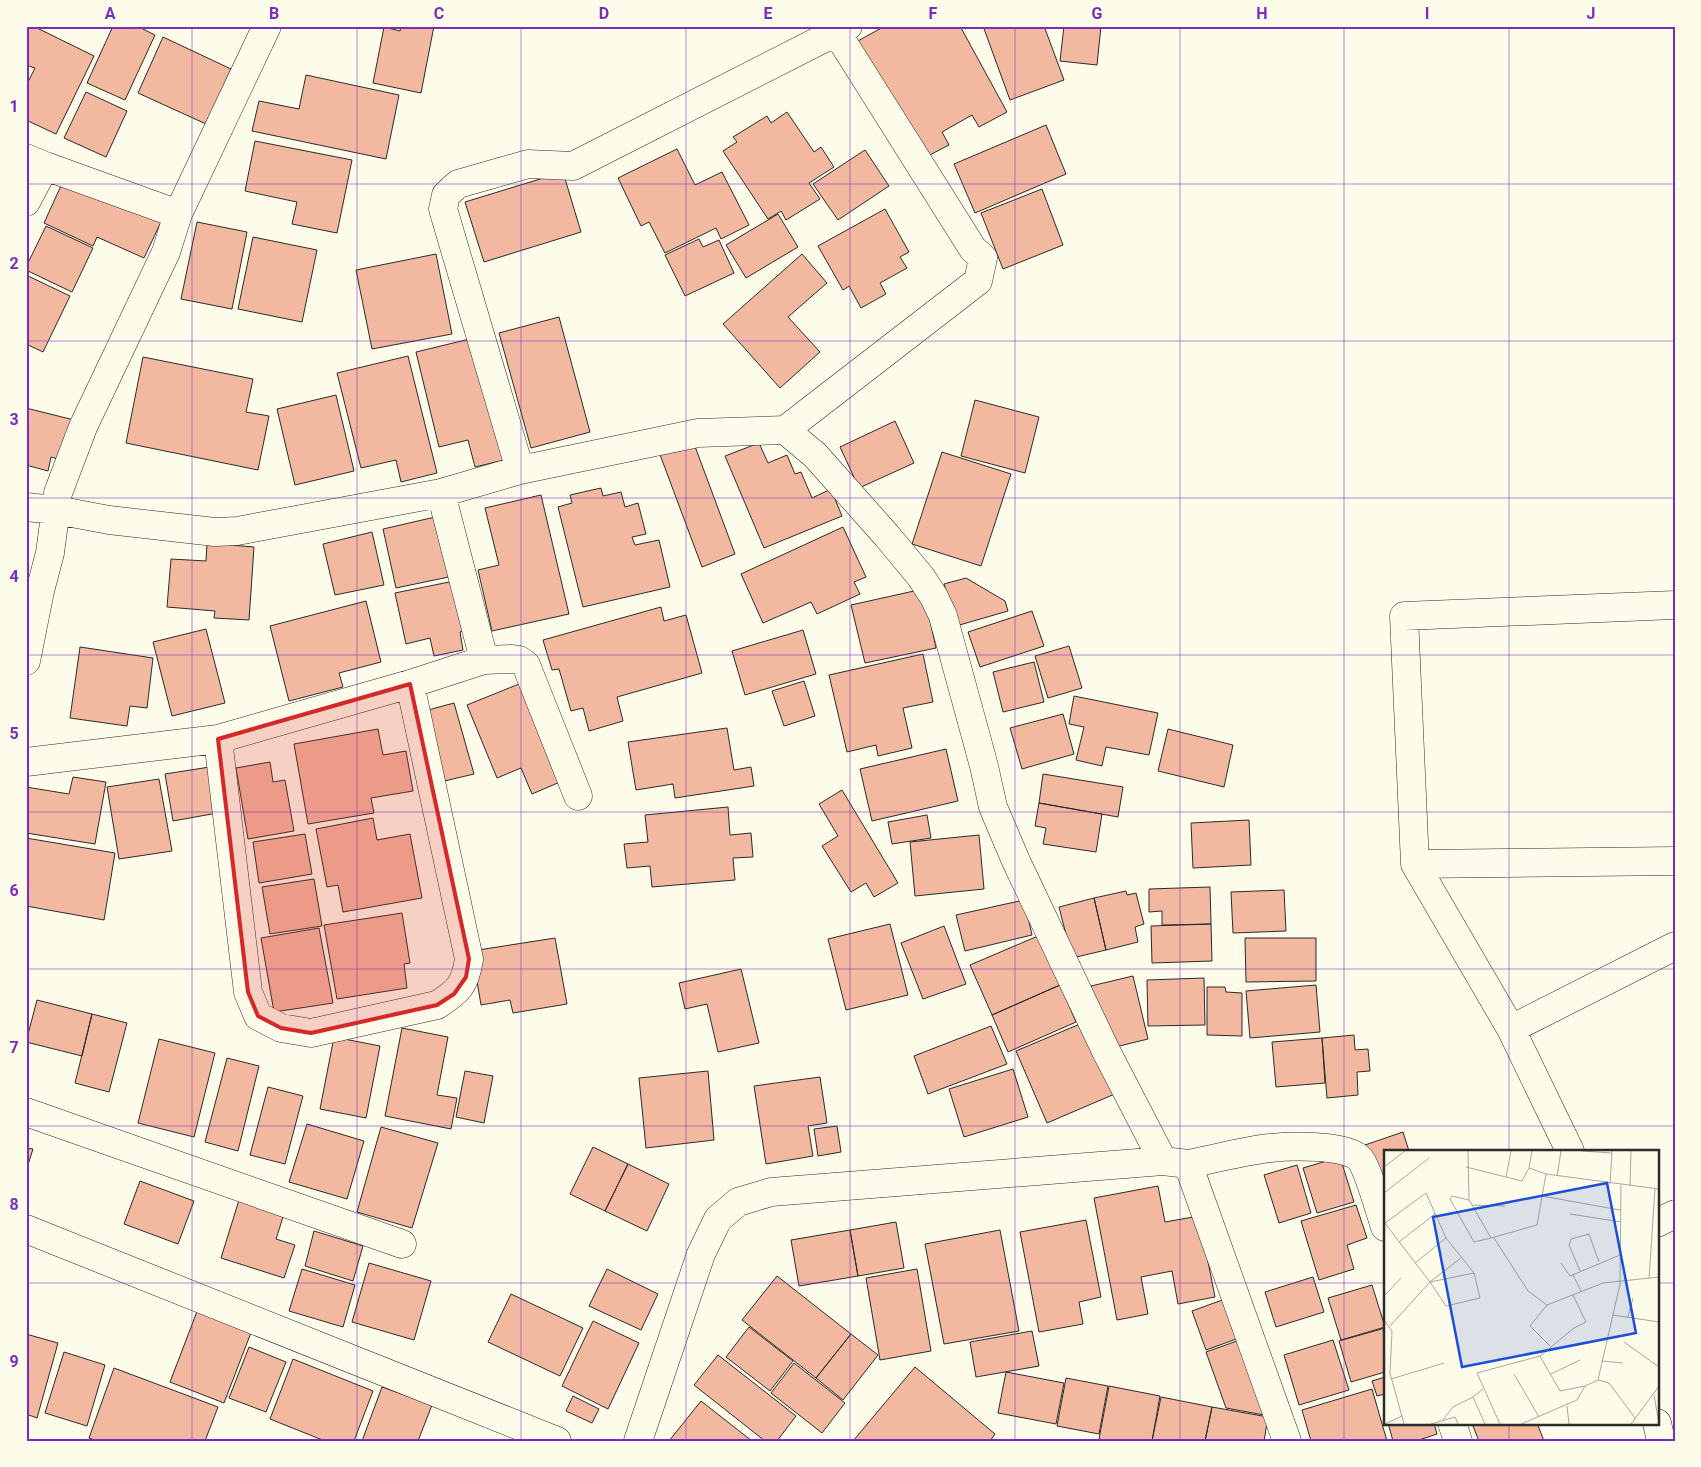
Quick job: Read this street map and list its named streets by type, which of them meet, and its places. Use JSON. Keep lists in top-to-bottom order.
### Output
{
  "grid": {
    "columns": [
      "A",
      "B",
      "C",
      "D",
      "E",
      "F",
      "G",
      "H",
      "I",
      "J"
    ],
    "rows": [
      "1",
      "2",
      "3",
      "4",
      "5",
      "6",
      "7",
      "8",
      "9"
    ]
  }
}
